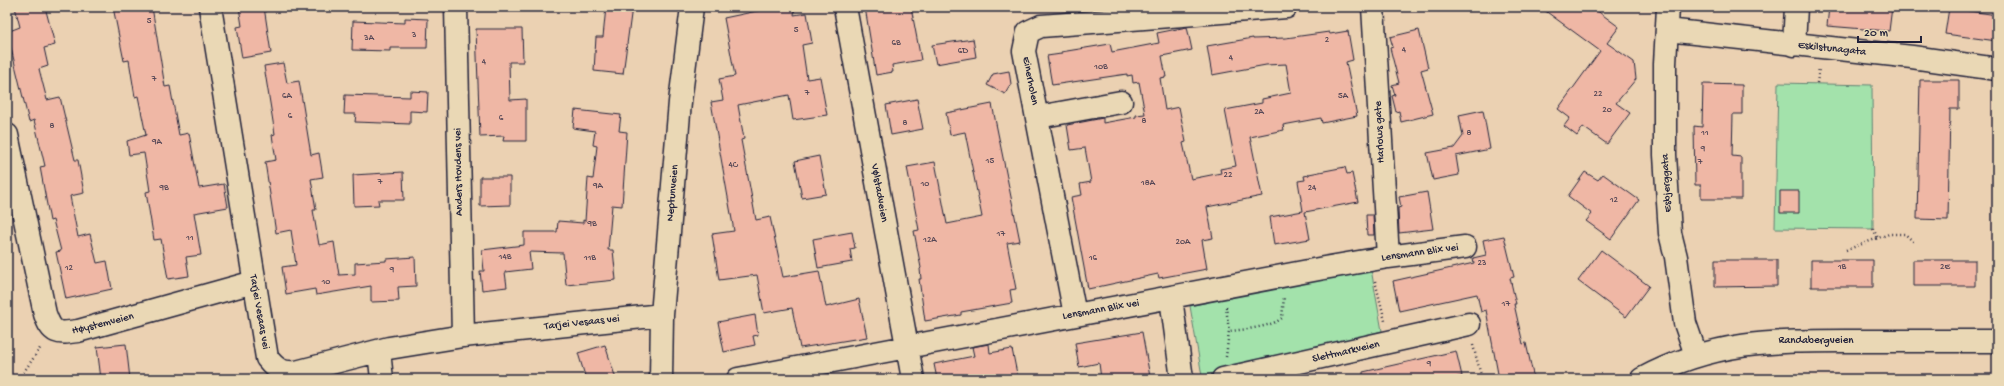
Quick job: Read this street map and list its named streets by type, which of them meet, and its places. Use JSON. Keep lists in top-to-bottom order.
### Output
{
  "streets": {
    "street": [
      "Eskilstunagata",
      "Einerholen",
      "Harlows gate",
      "Anders Hovdens vei",
      "Esbjerggata",
      "Neptunveien",
      "Vølstadveien",
      "Lensmann Blix vei",
      "Tarjei Vesaas vei",
      "Høystemveien",
      "Randabergveien",
      "Slettmarkveien"
    ]
  },
  "crossings": [
    ["Eskilstunagata", "Esbjerggata"],
    ["Einerholen", "Lensmann Blix vei"],
    ["Harlows gate", "Lensmann Blix vei"],
    ["Anders Hovdens vei", "Tarjei Vesaas vei"],
    ["Esbjerggata", "Randabergveien"],
    ["Neptunveien", "Tarjei Vesaas vei"],
    ["Vølstadveien", "Lensmann Blix vei"],
    ["Tarjei Vesaas vei", "Høystemveien"]
  ],
  "house_numbers": [
    "5",
    "5",
    "3",
    "3A",
    "2",
    "6B",
    "4",
    "6D",
    "4",
    "4",
    "10B",
    "7",
    "7",
    "22",
    "6A",
    "5A",
    "20",
    "2A",
    "6",
    "6",
    "8",
    "8",
    "8",
    "8",
    "11",
    "9A",
    "9",
    "15",
    "7",
    "4C",
    "22",
    "7",
    "18A",
    "10",
    "9A",
    "9B",
    "24",
    "12",
    "9B",
    "17",
    "11",
    "12A",
    "20A",
    "14B",
    "11B",
    "16",
    "23",
    "1B",
    "2E",
    "12",
    "9",
    "10",
    "17",
    "9"
  ],
  "scale_bar": "20 m"
}
